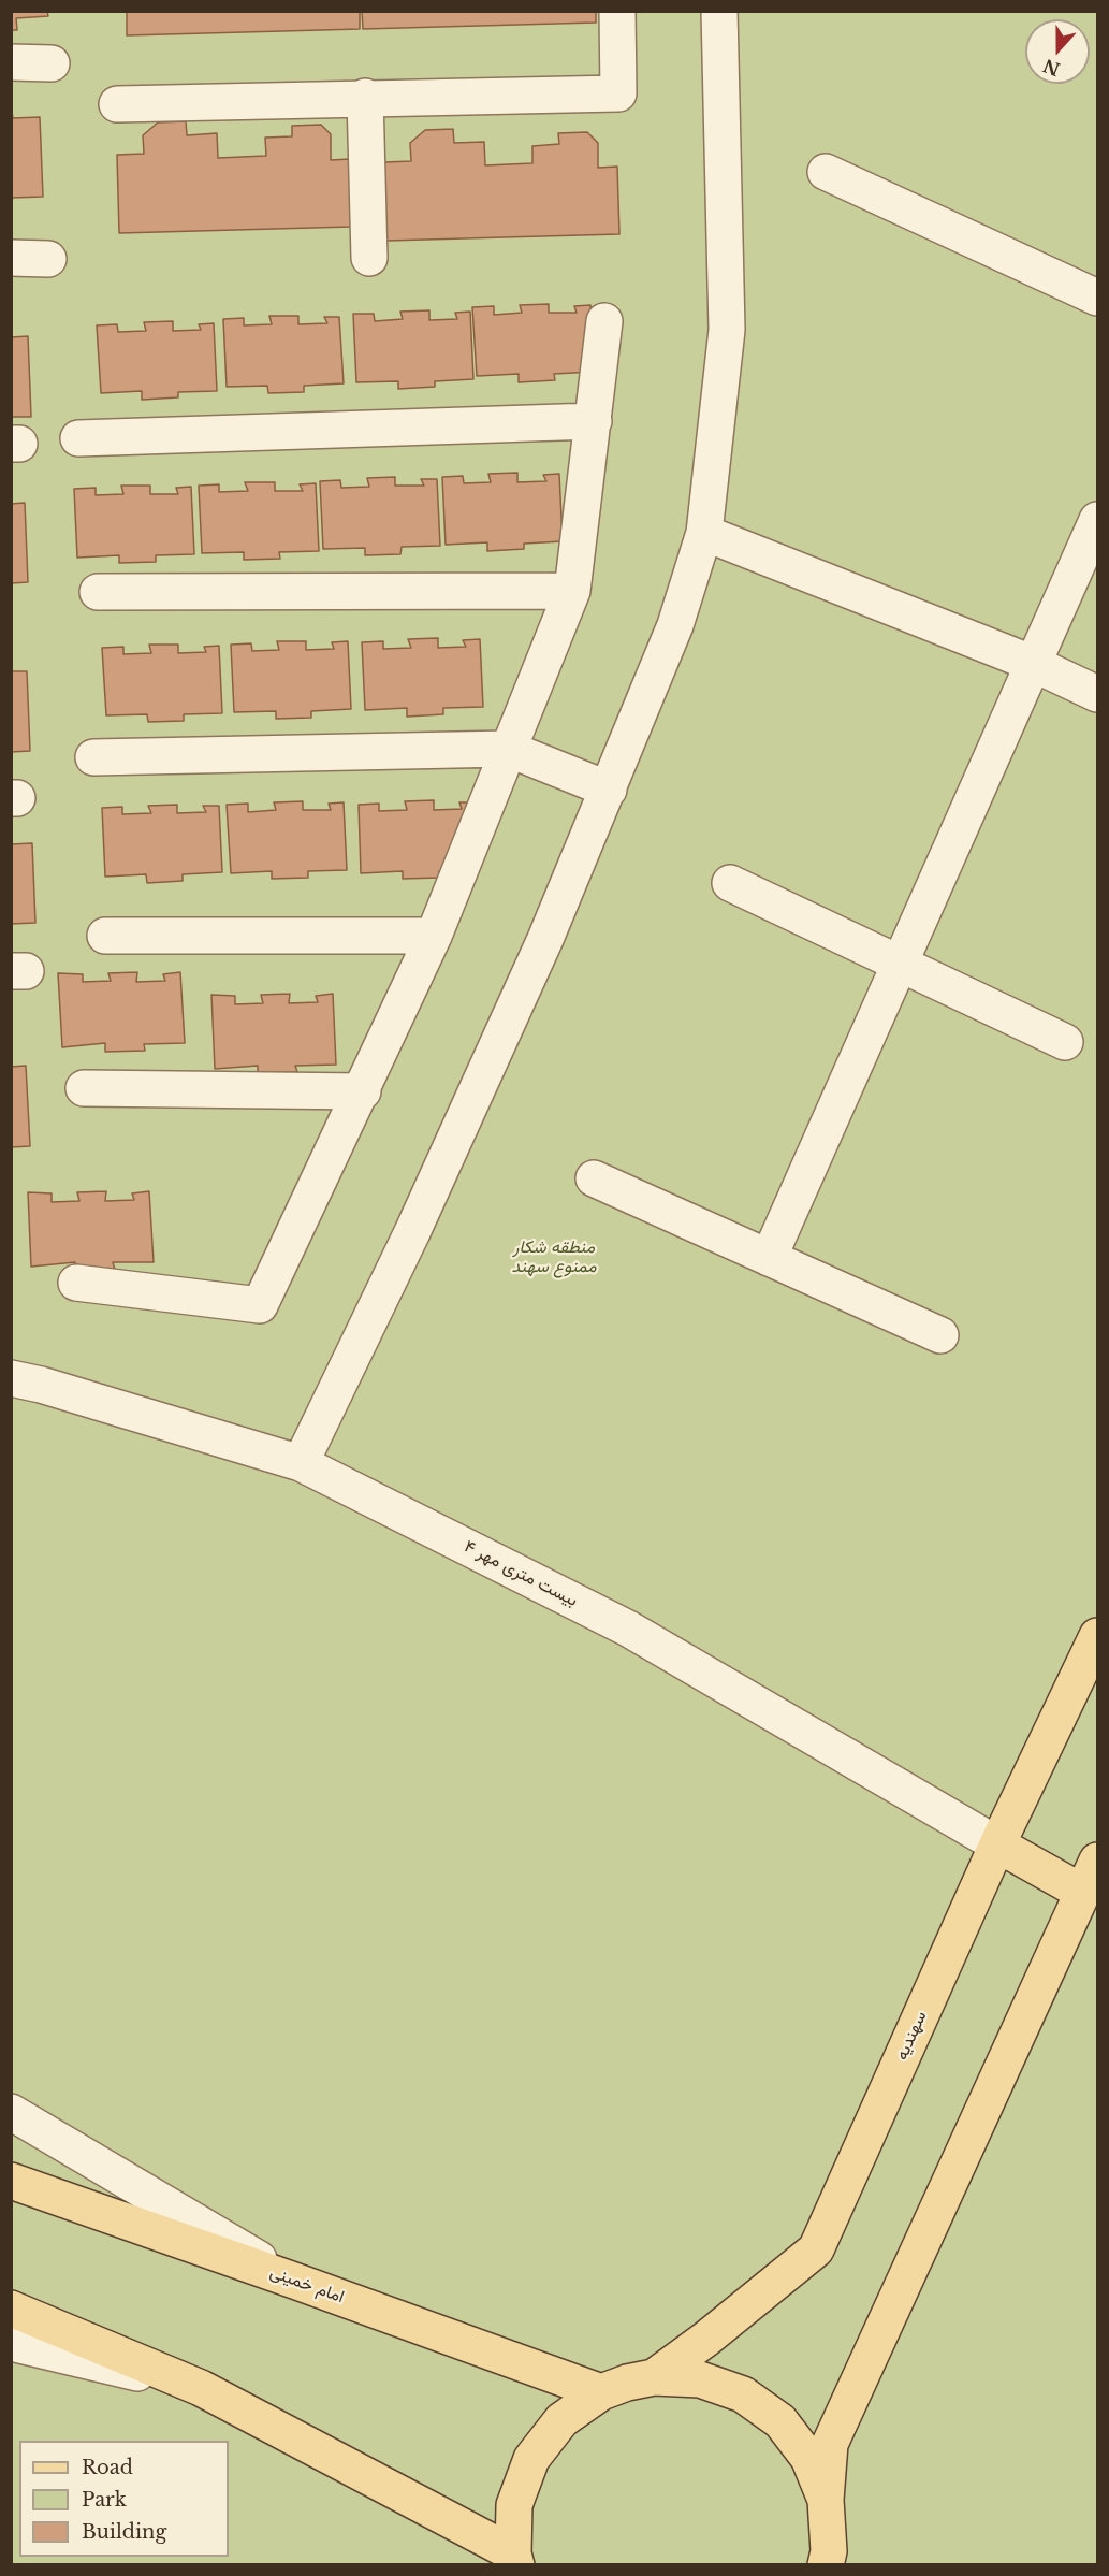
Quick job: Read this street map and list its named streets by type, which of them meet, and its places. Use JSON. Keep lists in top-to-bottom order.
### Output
{
  "streets": {
    "main road": ["سهندیه", "امام خمینی"],
    "street": ["بیست متری مهر ۴"]
  },
  "crossings": [
    ["بیست متری مهر ۴", "سهندیه"]
  ],
  "parks": ["منطقه شکار ممنوع سهند"],
  "legend": ["Road", "Park", "Building"],
  "north": "bottom"
}
